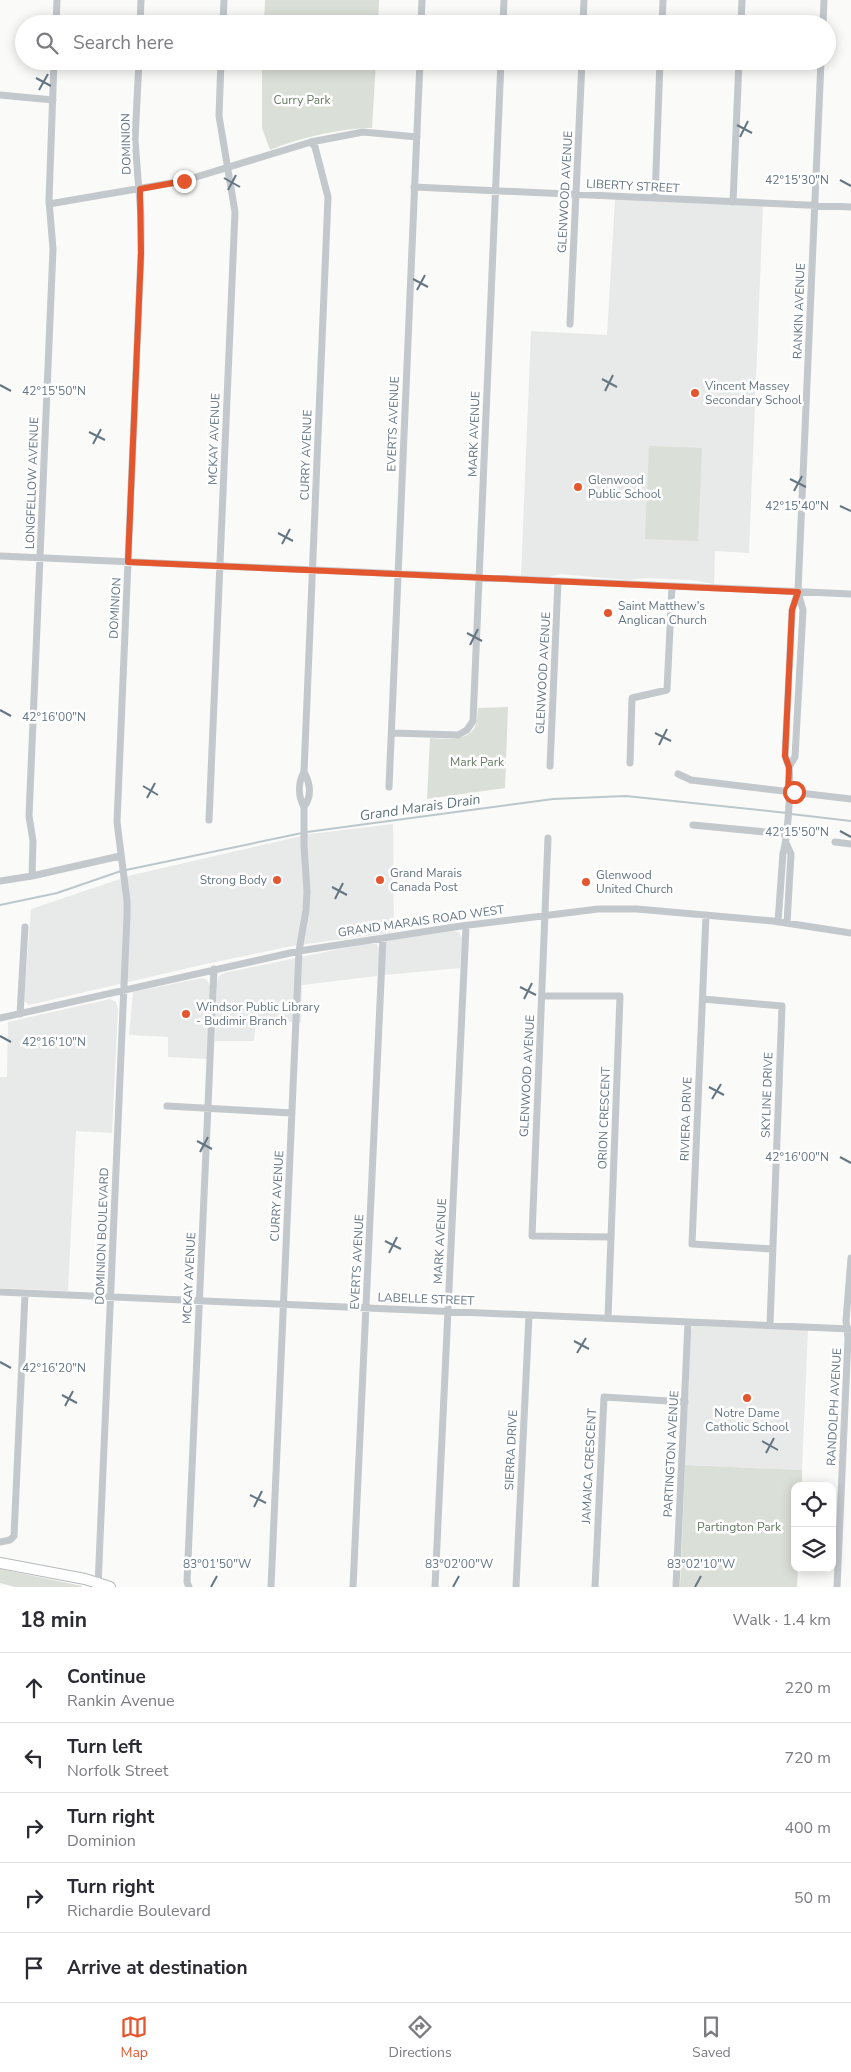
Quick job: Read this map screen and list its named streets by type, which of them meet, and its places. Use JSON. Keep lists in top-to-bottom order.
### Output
{
  "streets": {
    "street": [
      "DOMINION",
      "LIBERTY STREET",
      "GLENWOOD AVENUE",
      "RANKIN AVENUE",
      "EVERTS AVENUE",
      "MARK AVENUE",
      "MCKAY AVENUE",
      "CURRY AVENUE",
      "LONGFELLOW AVENUE",
      "GRAND MARAIS ROAD WEST",
      "SKYLINE DRIVE",
      "ORION CRESCENT",
      "RIVIERA DRIVE",
      "DOMINION BOULEVARD",
      "LABELLE STREET",
      "RANDOLPH AVENUE",
      "SIERRA DRIVE",
      "PARTINGTON AVENUE",
      "JAMAICA CRESCENT"
    ]
  },
  "crossings": [
    ["DOMINION", "DOMINION BOULEVARD"],
    ["LIBERTY STREET", "GLENWOOD AVENUE"],
    ["LIBERTY STREET", "RANKIN AVENUE"],
    ["LIBERTY STREET", "EVERTS AVENUE"],
    ["LIBERTY STREET", "MARK AVENUE"],
    ["GLENWOOD AVENUE", "GRAND MARAIS ROAD WEST"],
    ["GLENWOOD AVENUE", "ORION CRESCENT"],
    ["RANKIN AVENUE", "GRAND MARAIS ROAD WEST"],
    ["EVERTS AVENUE", "MARK AVENUE"],
    ["EVERTS AVENUE", "GRAND MARAIS ROAD WEST"],
    ["EVERTS AVENUE", "LABELLE STREET"],
    ["MARK AVENUE", "GRAND MARAIS ROAD WEST"],
    ["MARK AVENUE", "LABELLE STREET"],
    ["MCKAY AVENUE", "GRAND MARAIS ROAD WEST"],
    ["MCKAY AVENUE", "LABELLE STREET"],
    ["CURRY AVENUE", "GRAND MARAIS ROAD WEST"],
    ["CURRY AVENUE", "LABELLE STREET"],
    ["GRAND MARAIS ROAD WEST", "RIVIERA DRIVE"],
    ["GRAND MARAIS ROAD WEST", "DOMINION BOULEVARD"],
    ["SKYLINE DRIVE", "RIVIERA DRIVE"],
    ["SKYLINE DRIVE", "LABELLE STREET"],
    ["ORION CRESCENT", "LABELLE STREET"],
    ["DOMINION BOULEVARD", "LABELLE STREET"],
    ["LABELLE STREET", "RANDOLPH AVENUE"],
    ["LABELLE STREET", "SIERRA DRIVE"],
    ["LABELLE STREET", "PARTINGTON AVENUE"],
    ["PARTINGTON AVENUE", "JAMAICA CRESCENT"]
  ],
  "water": ["Grand Marais Drain"],
  "parks": ["Curry Park", "Mark Park", "Partington Park"],
  "places": [
    "Vincent Massey Secondary School",
    "Glenwood Public School",
    "Saint Matthew's Anglican Church",
    "Strong Body",
    "Grand Marais Canada Post",
    "Glenwood United Church",
    "Windsor Public Library - Budimir Branch",
    "Notre Dame Catholic School"
  ],
  "page": {
    "search": "Search here",
    "heading": ["18 min", "Walk · 1.4 km"],
    "list": [
      ["Continue", "Rankin Avenue", "220 m"],
      ["Turn left", "Norfolk Street", "720 m"],
      ["Turn right", "Dominion", "400 m"],
      ["Turn right", "Richardie Boulevard", "50 m"],
      "Arrive at destination"
    ],
    "nav": ["Map", "Directions", "Saved"]
  },
  "coordinates": [
    "42°15'30\"N",
    "42°15'50\"N",
    "42°15'40\"N",
    "42°16'00\"N",
    "42°16'10\"N",
    "42°16'20\"N",
    "83°01'50\"W",
    "83°02'00\"W",
    "83°02'10\"W"
  ]
}
